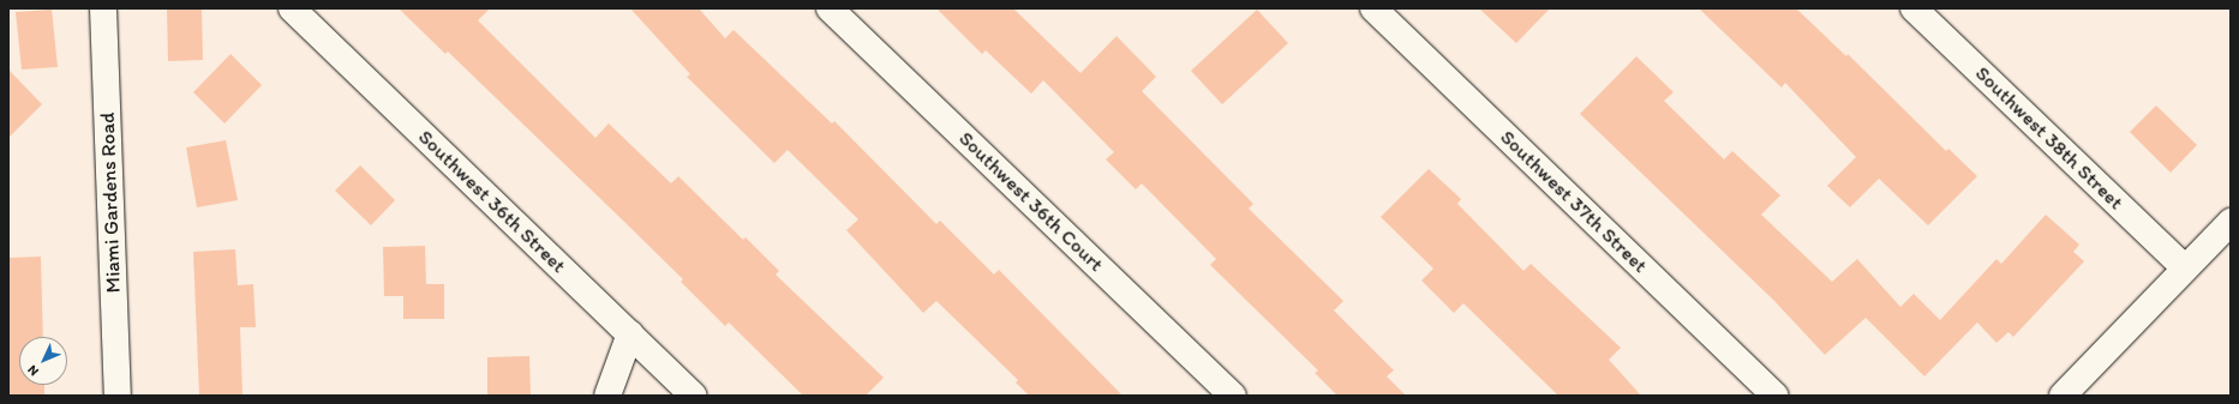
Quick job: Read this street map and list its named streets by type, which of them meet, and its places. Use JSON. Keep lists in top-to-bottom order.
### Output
{
  "streets": {
    "street": [
      "Southwest 38th Street",
      "Southwest 36th Street",
      "Southwest 36th Court",
      "Southwest 37th Street",
      "Miami Gardens Road"
    ]
  },
  "north": "bottom left"
}
